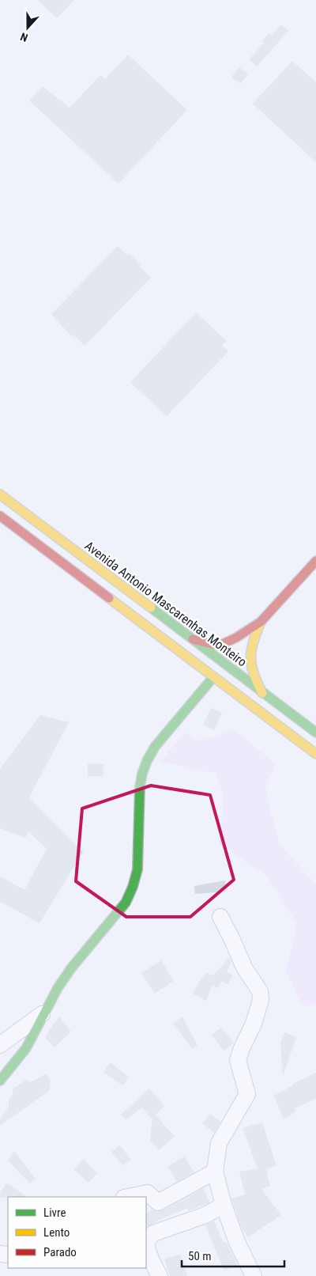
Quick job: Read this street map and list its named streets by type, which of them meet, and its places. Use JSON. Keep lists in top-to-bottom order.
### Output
{
  "streets": {
    "main road": ["Avenida Antonio Mascarenhas Monteiro"]
  },
  "legend": ["Livre", "Lento", "Parado"],
  "scale_bar": "50 m",
  "north": "bottom"
}
